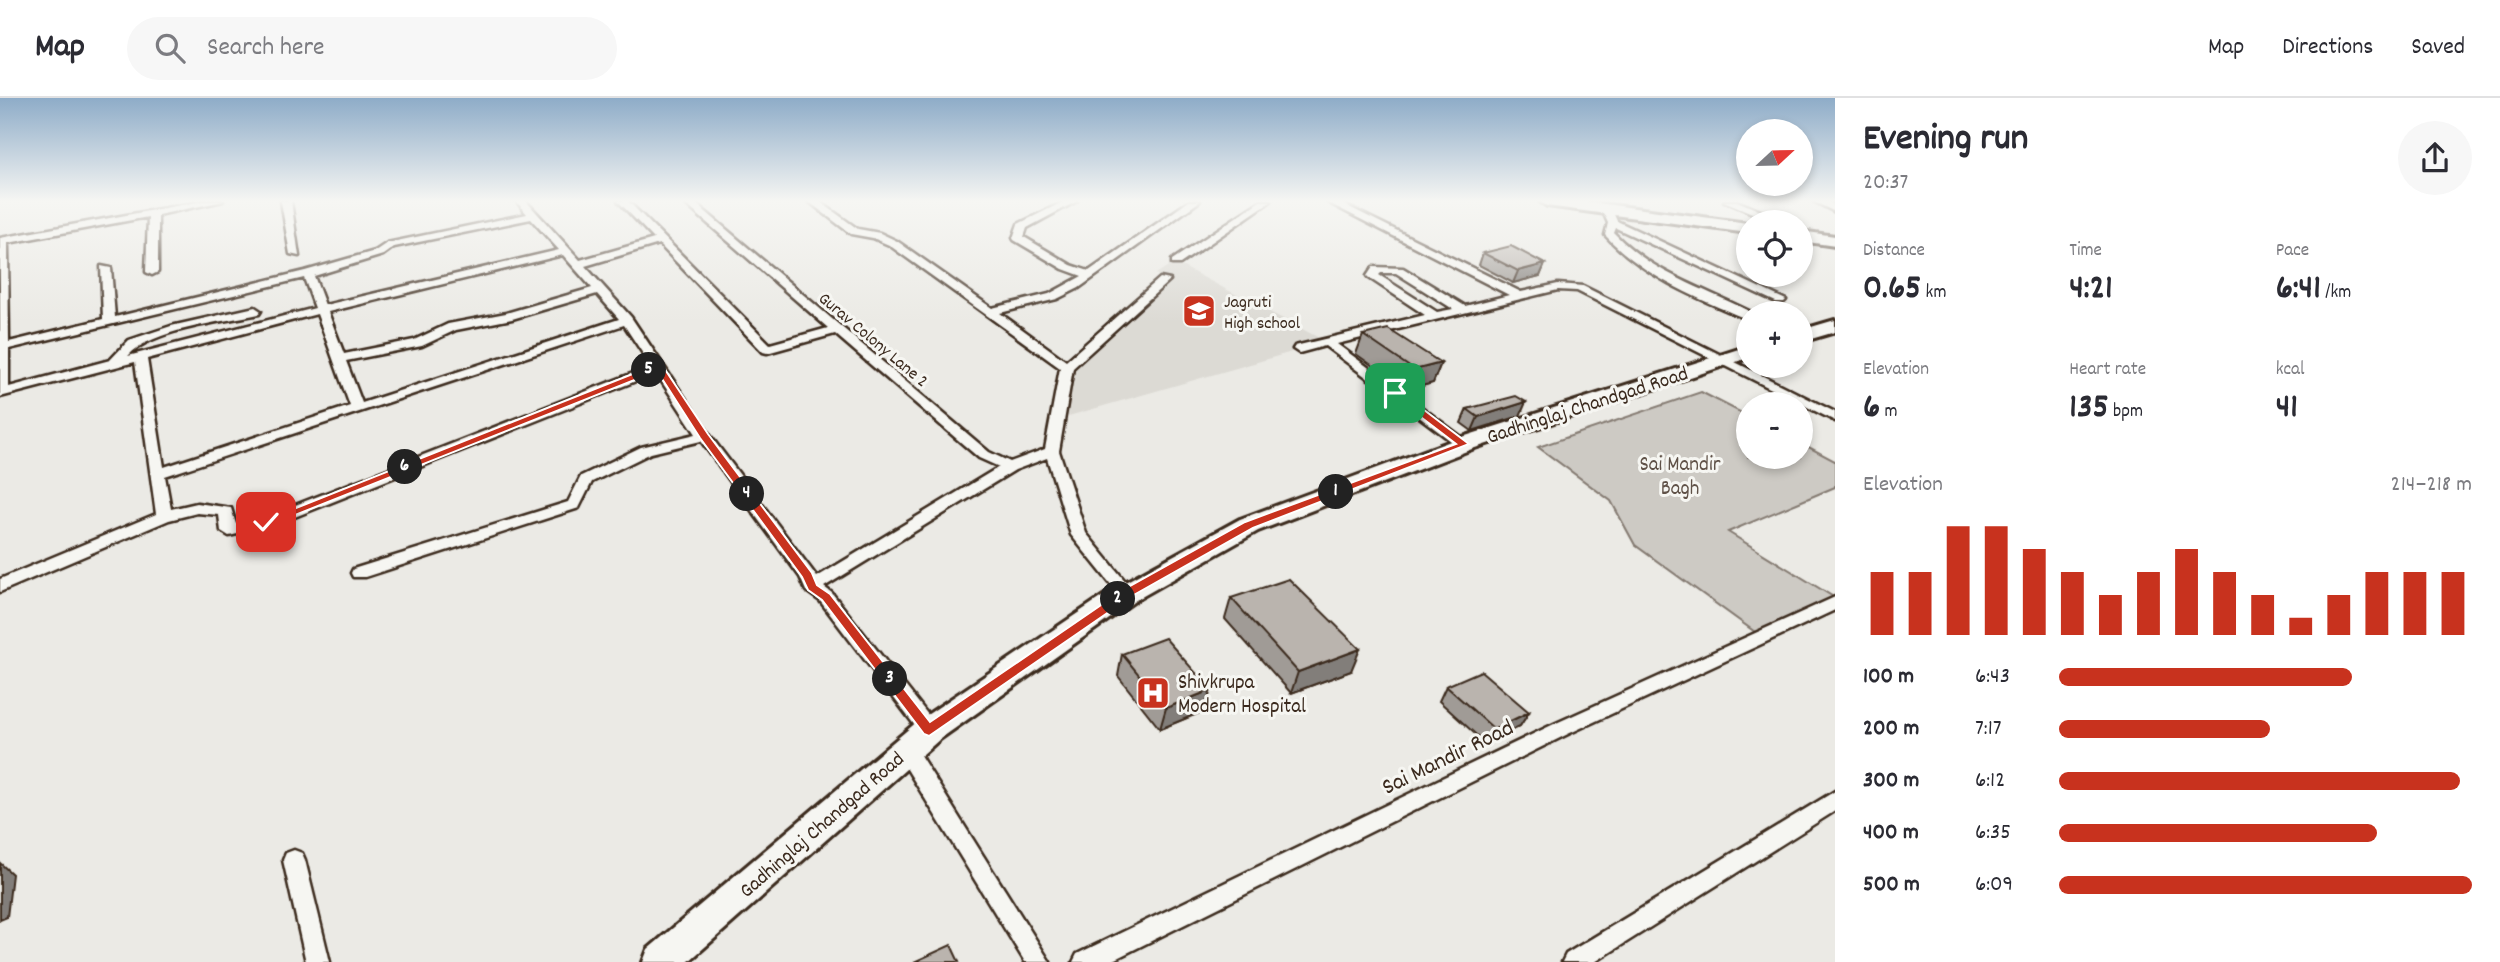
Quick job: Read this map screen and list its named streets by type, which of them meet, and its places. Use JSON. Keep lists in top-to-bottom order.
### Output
{
  "streets": {
    "main road": ["Gadhinglaj Chandgad Road"],
    "street": ["Gurav Colony Lane 2", "Sai Mandir Road"]
  },
  "parks": ["Sai Mandir Bagh"],
  "places": {
    "school or university": ["Jagruti High school"],
    "hospital": ["Shivkrupa Modern Hospital"]
  },
  "north": "right",
  "page": {
    "header": "Map",
    "search": "Search here",
    "nav": ["Map", "Directions", "Saved"],
    "heading": ["Evening run", "20:37"],
    "map_buttons": ["+", "−"],
    "stats": [
      ["Distance", "0.65 km"],
      ["Time", "4:21"],
      ["Pace", "6:41 /km"],
      ["Elevation", "6 m"],
      ["Heart rate", "135 bpm"],
      ["kcal", "41"]
    ],
    "pins": [
      "5",
      "6",
      "1",
      "4",
      "2",
      "3"
    ],
    "chart": ["Elevation", "214–218 m"],
    "list": [
      {
        "name": "100 m",
        "note": "6:43"
      },
      {
        "name": "200 m",
        "note": "7:17"
      },
      {
        "name": "300 m",
        "note": "6:12"
      },
      {
        "name": "400 m",
        "note": "6:35"
      },
      {
        "name": "500 m",
        "note": "6:09"
      }
    ]
  }
}
